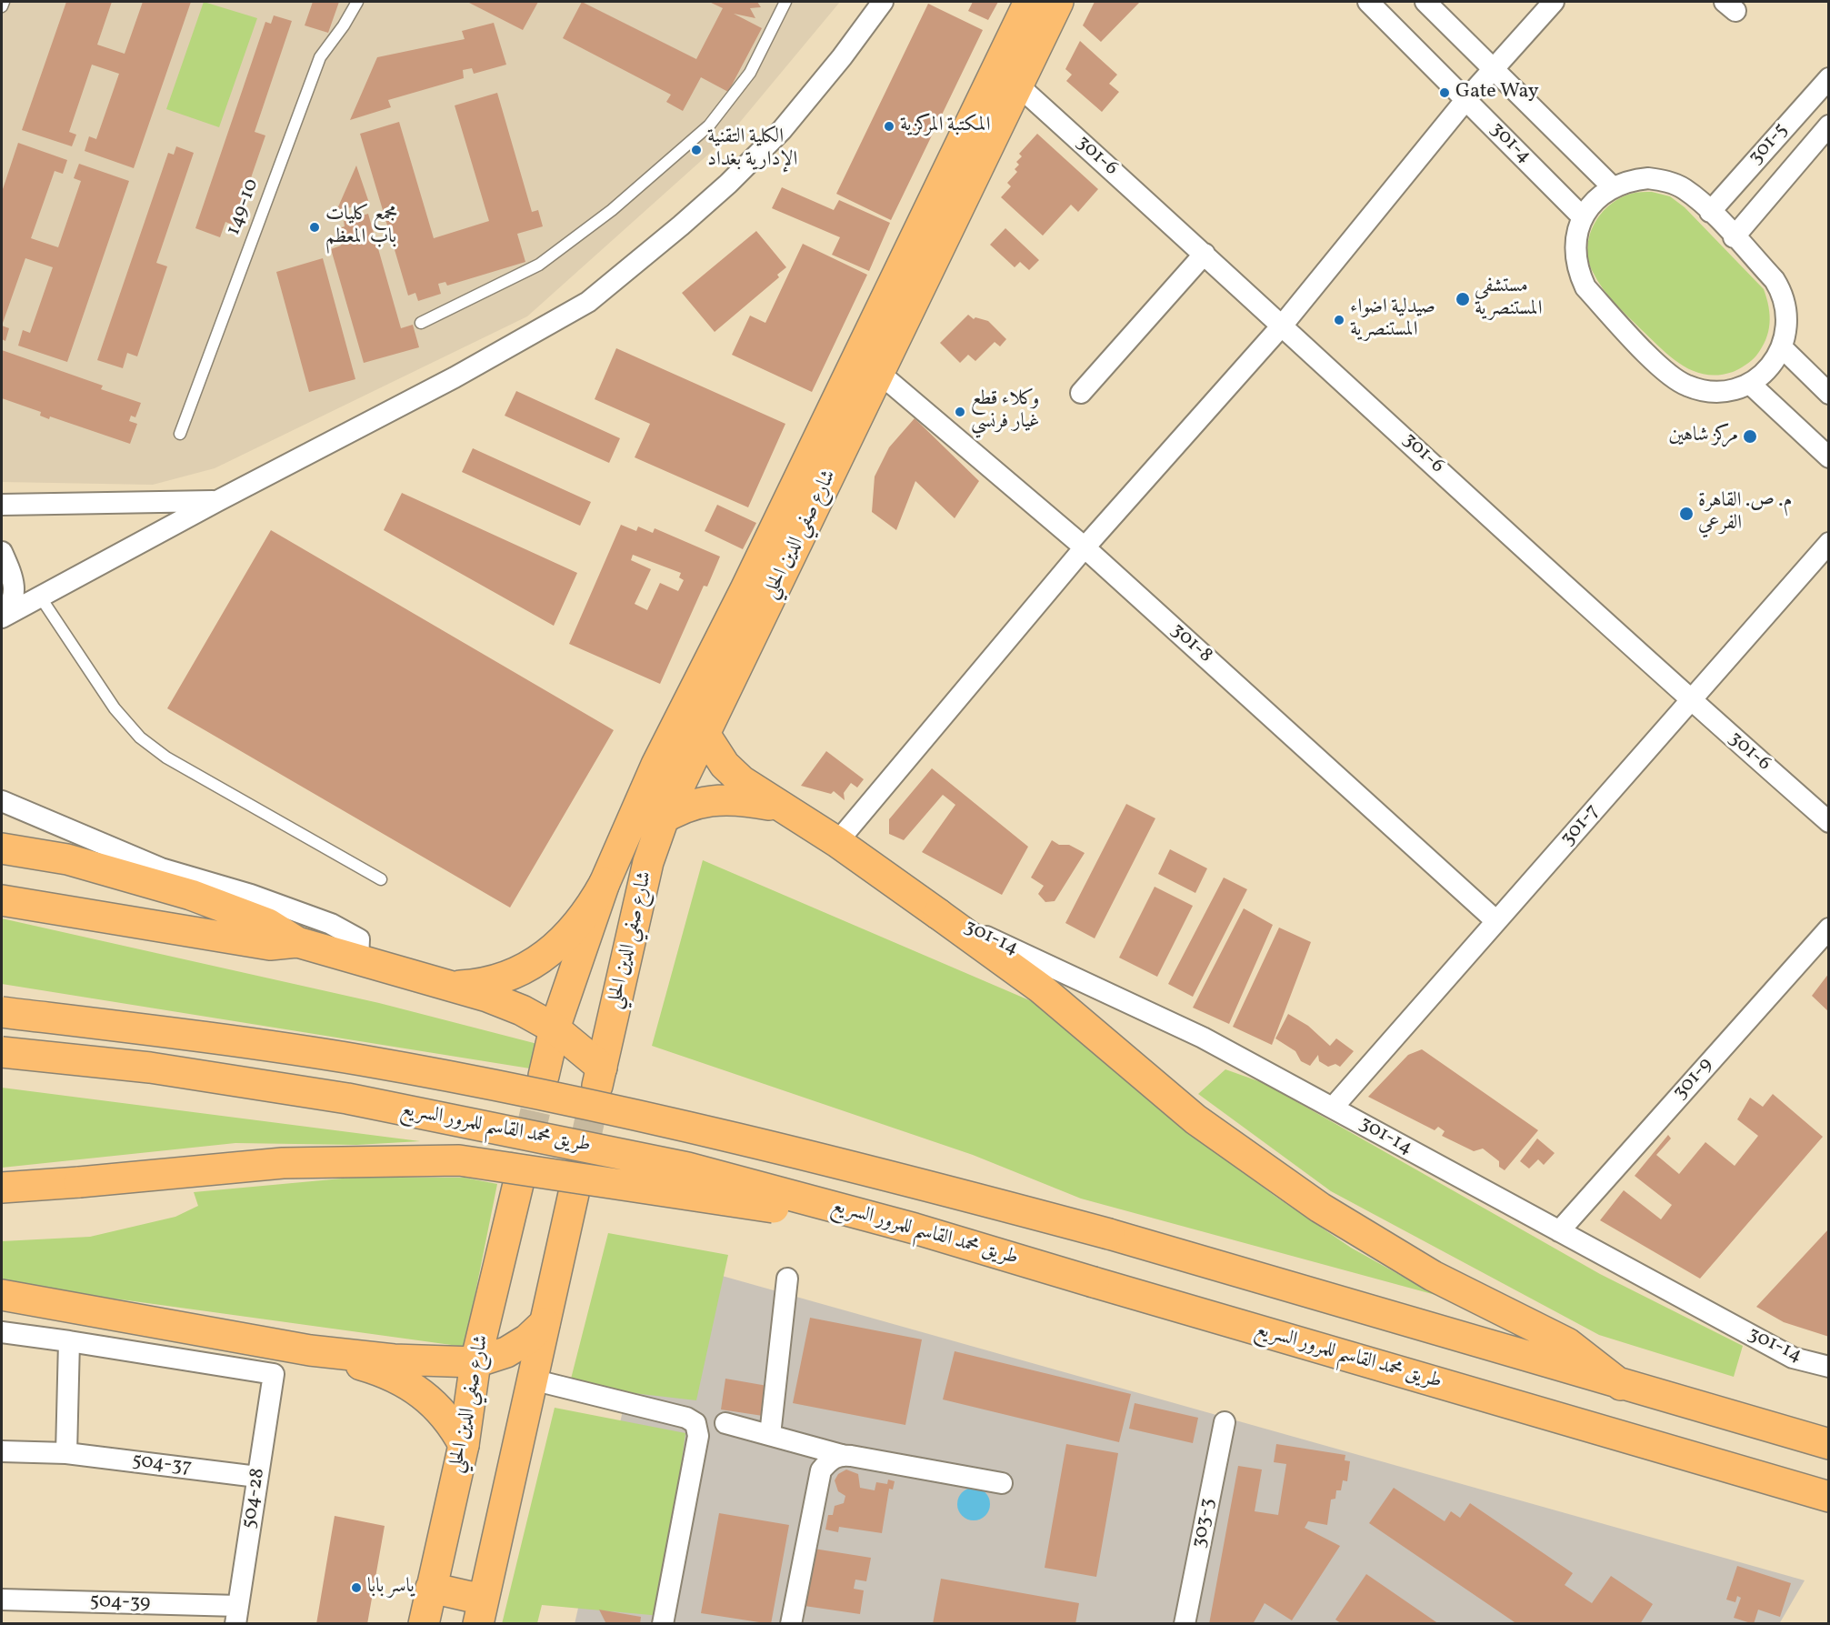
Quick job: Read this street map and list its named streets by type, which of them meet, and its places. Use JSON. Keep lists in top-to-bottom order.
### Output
{
  "streets": {
    "main road": ["شارع صفي الدين الحلي", "طريق محمد القاسم للمرور السريع"],
    "street": [
      "301-4",
      "301-5",
      "301-6",
      "301-8",
      "301-7",
      "301-14",
      "301-9",
      "504-37",
      "504-28",
      "303-3",
      "504-39"
    ],
    "lane": ["149-10"]
  },
  "crossings": [
    ["301-6", "شارع صفي الدين الحلي"],
    ["301-6", "301-7"],
    ["شارع صفي الدين الحلي", "301-8"],
    ["301-8", "301-7"],
    ["301-7", "301-14"],
    ["301-14", "301-9"],
    ["504-37", "504-28"],
    ["504-28", "504-39"]
  ],
  "places": [
    "Gate Way",
    "المكتبة المركزية",
    "الكلية التقنية الإدارية بغداد",
    "مجمع كليات باب المعظم",
    "مستشفى المستنصرية",
    "صيدلية اضواء المستنصرية",
    "وكلاء قطع غيار فرنسي",
    "مركز شاهين",
    "م. ص. القاهرة الفرعي",
    "ياسر بابا"
  ]
}
